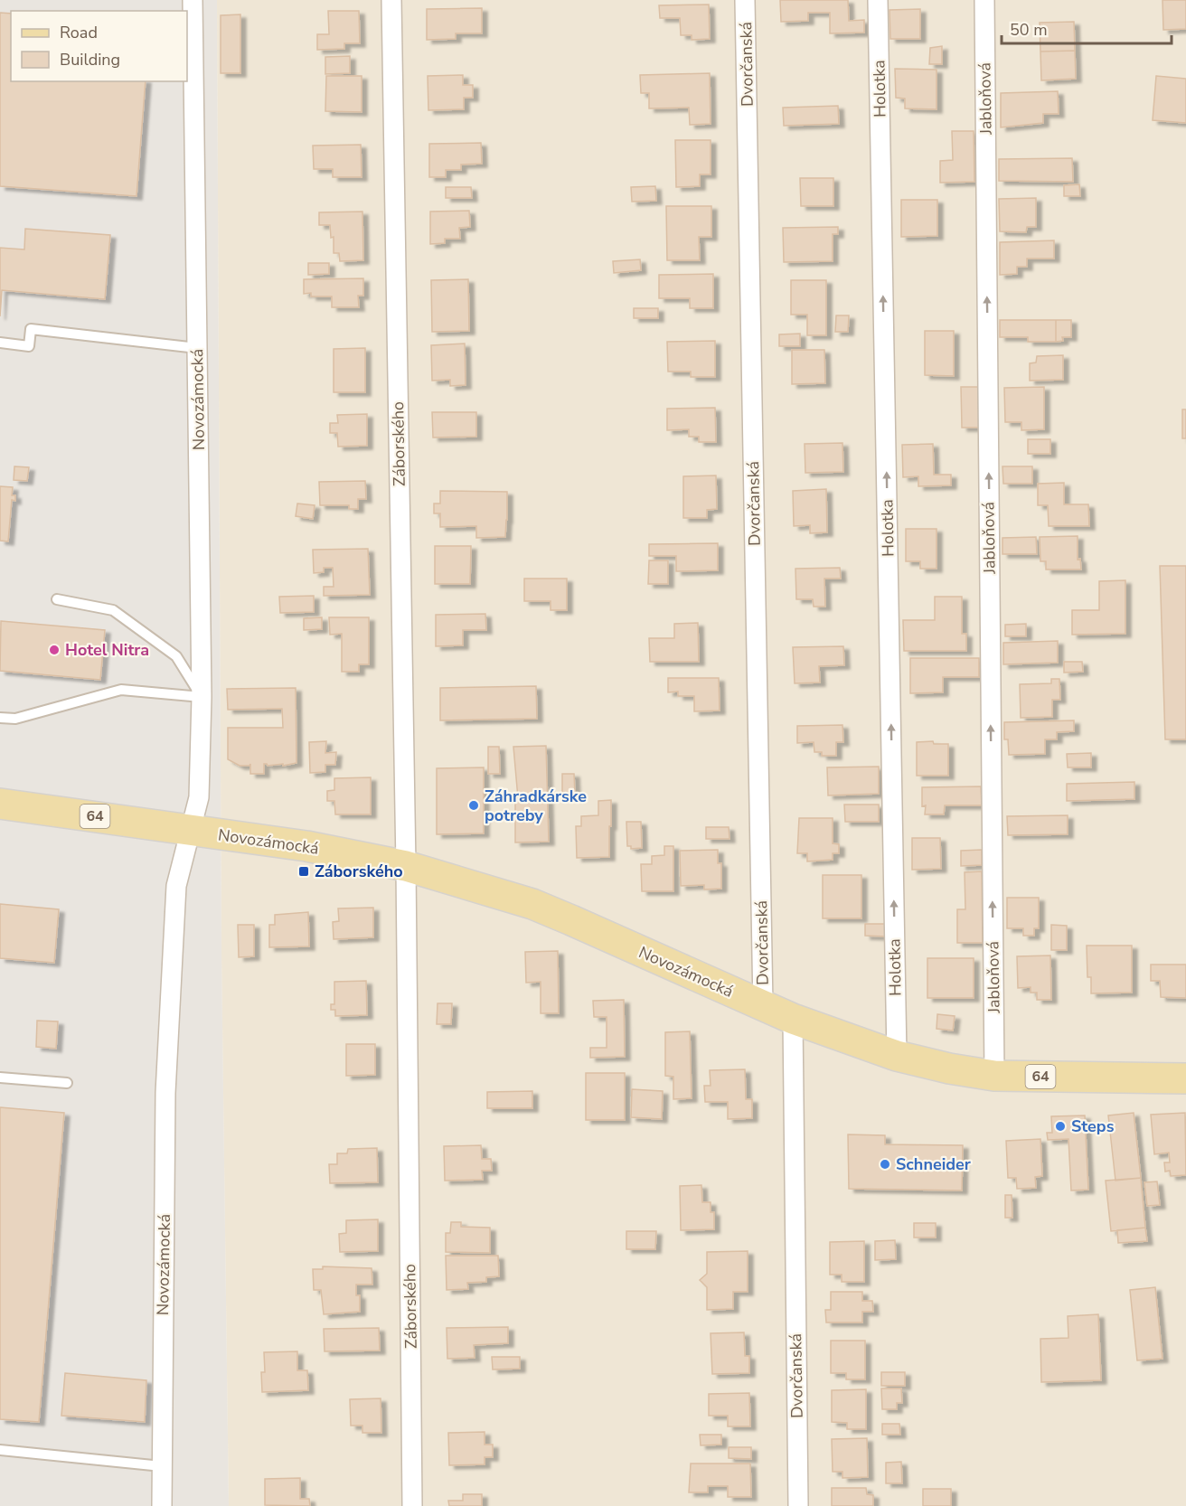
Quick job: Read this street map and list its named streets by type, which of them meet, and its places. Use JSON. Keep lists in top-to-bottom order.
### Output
{
  "streets": {
    "main road": ["Novozámocká", "64"],
    "street": [
      "Dvorčanská",
      "Holotka",
      "Jabloňová",
      "Záborského"
    ]
  },
  "crossings": [
    ["Dvorčanská", "Novozámocká"],
    ["Holotka", "Novozámocká"],
    ["Jabloňová", "Novozámocká"],
    ["Novozámocká", "Záborského"]
  ],
  "one_way": ["Holotka", "Jabloňová"],
  "places": {
    "other": [
      "Hotel Nitra",
      "Záhradkárske potreby",
      "Steps",
      "Schneider"
    ],
    "transit": ["Záborského"]
  },
  "legend": ["Road", "Building"],
  "scale_bar": "50 m"
}
